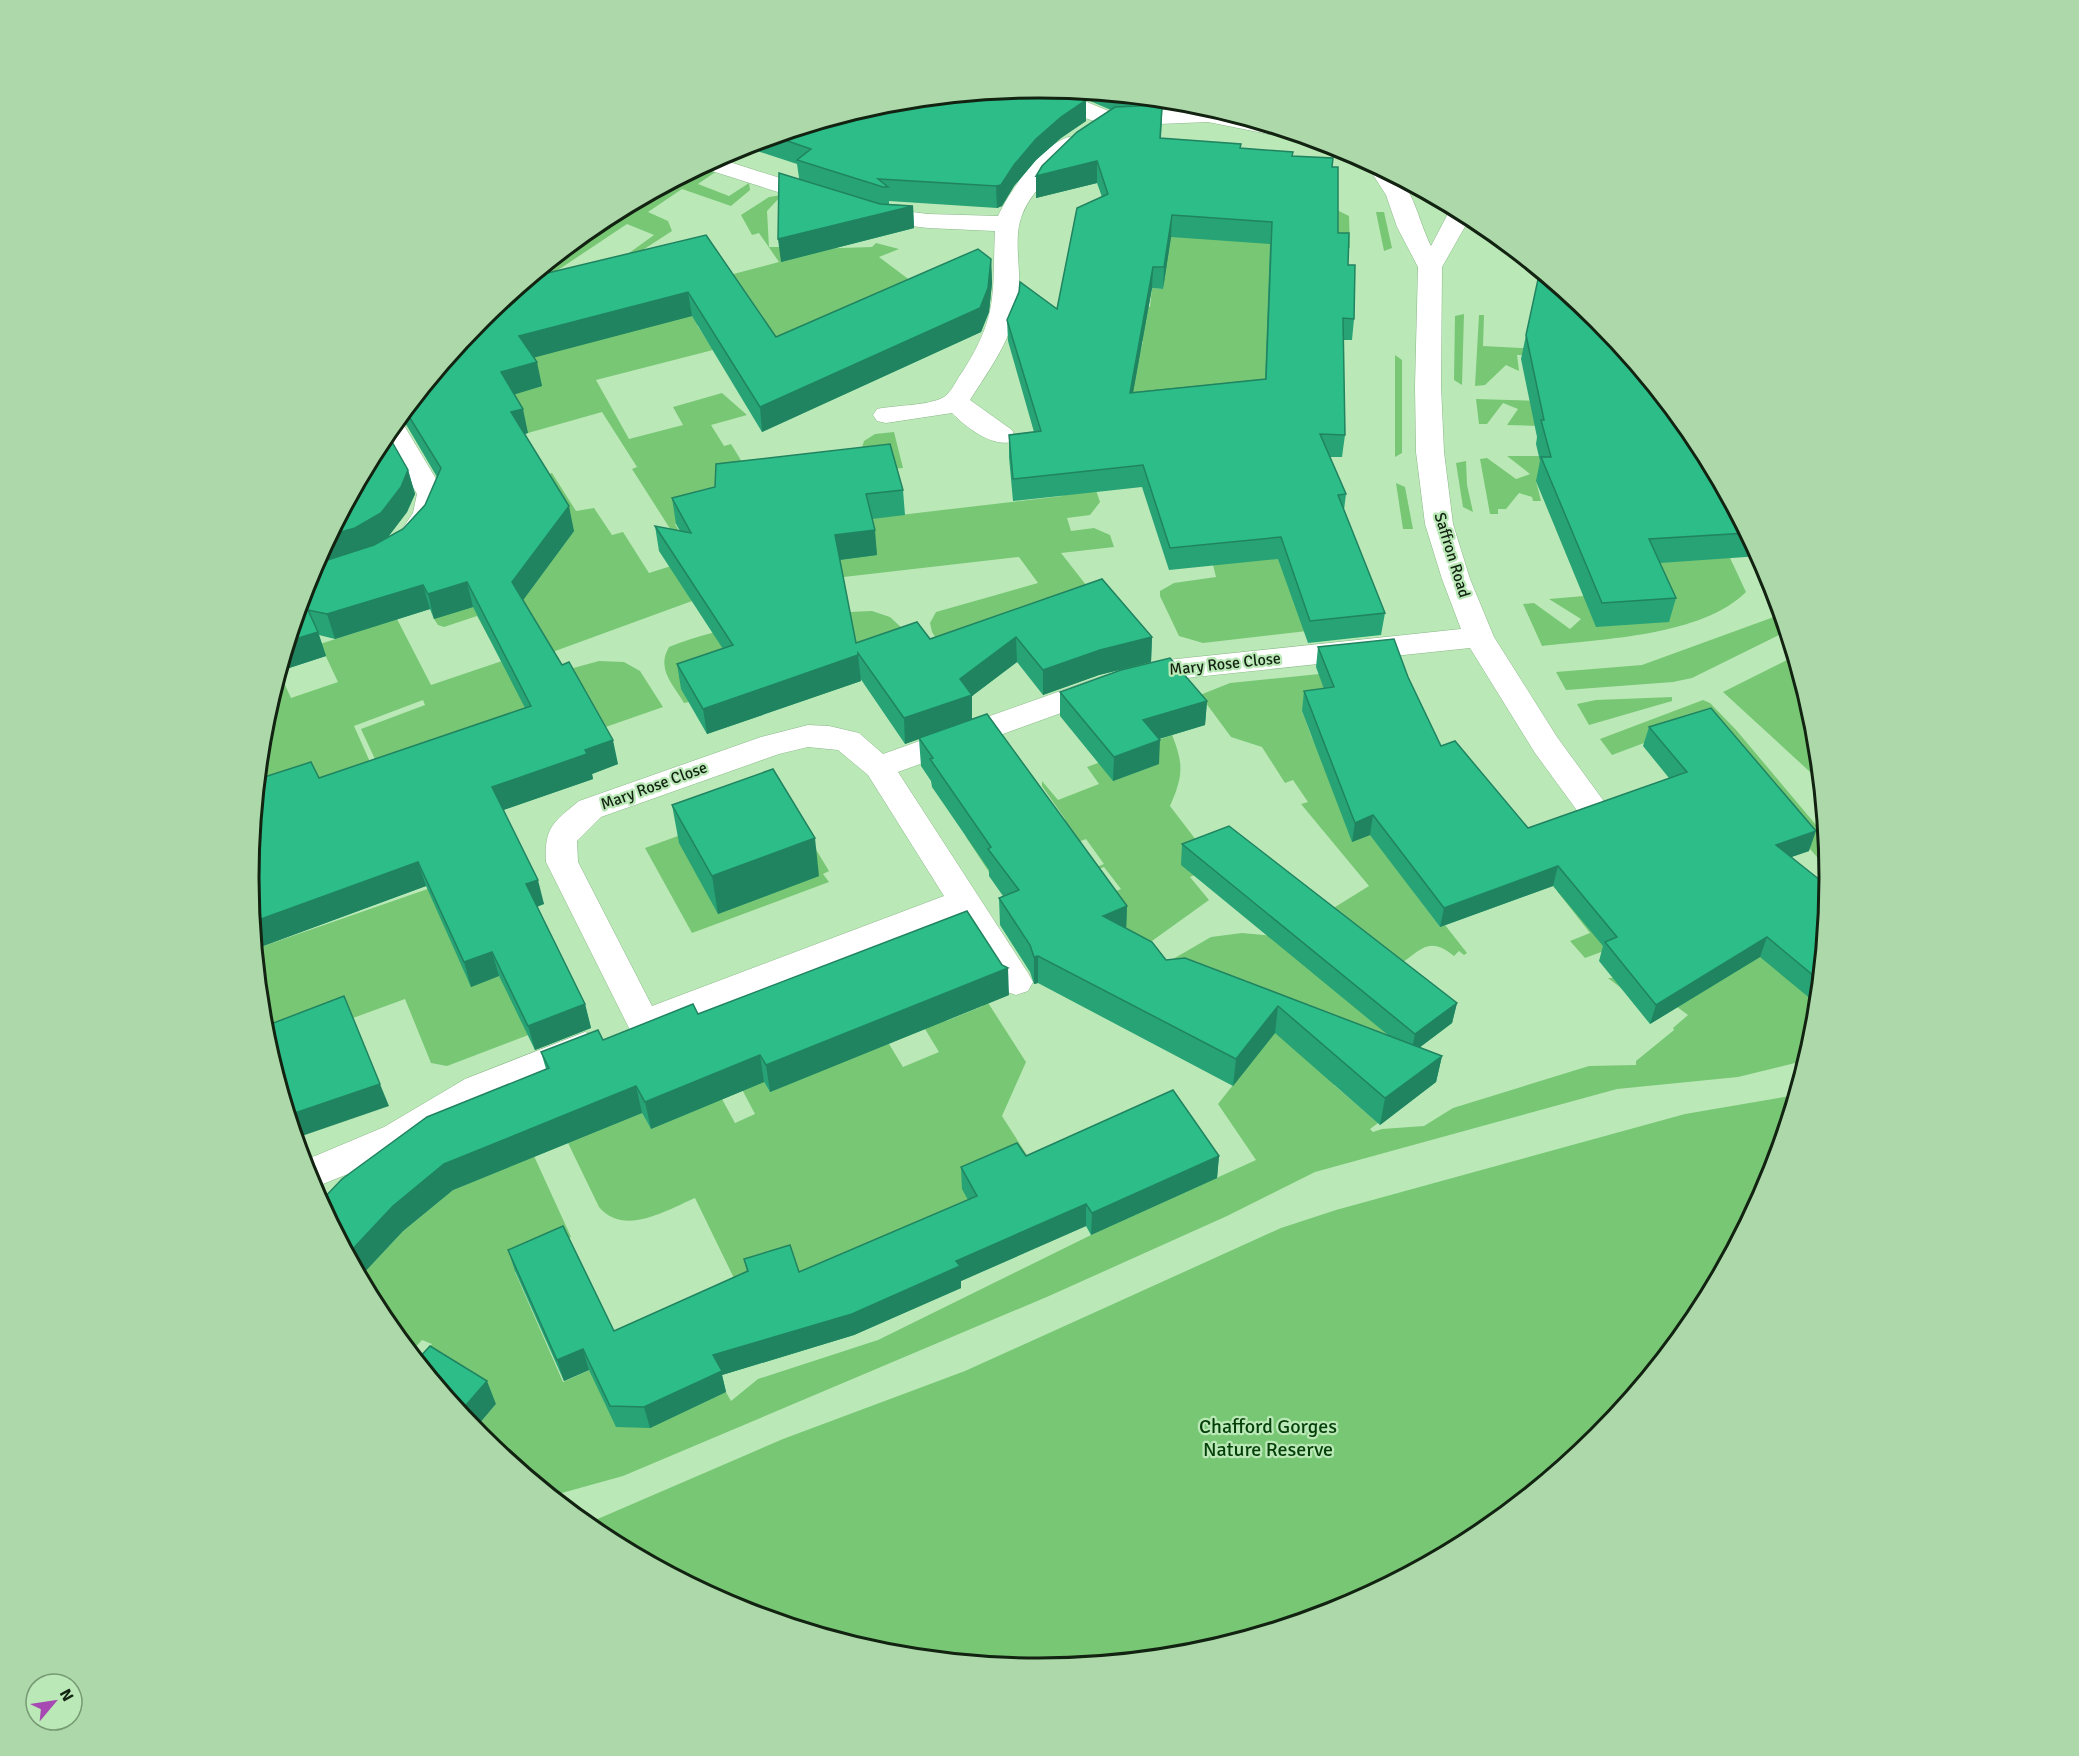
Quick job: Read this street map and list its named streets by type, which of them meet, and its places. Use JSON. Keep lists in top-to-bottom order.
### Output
{
  "streets": {
    "street": ["Saffron Road", "Mary Rose Close"]
  },
  "crossings": [
    ["Saffron Road", "Mary Rose Close"]
  ],
  "parks": ["Chafford Gorges Nature Reserve"],
  "north": "top right"
}
